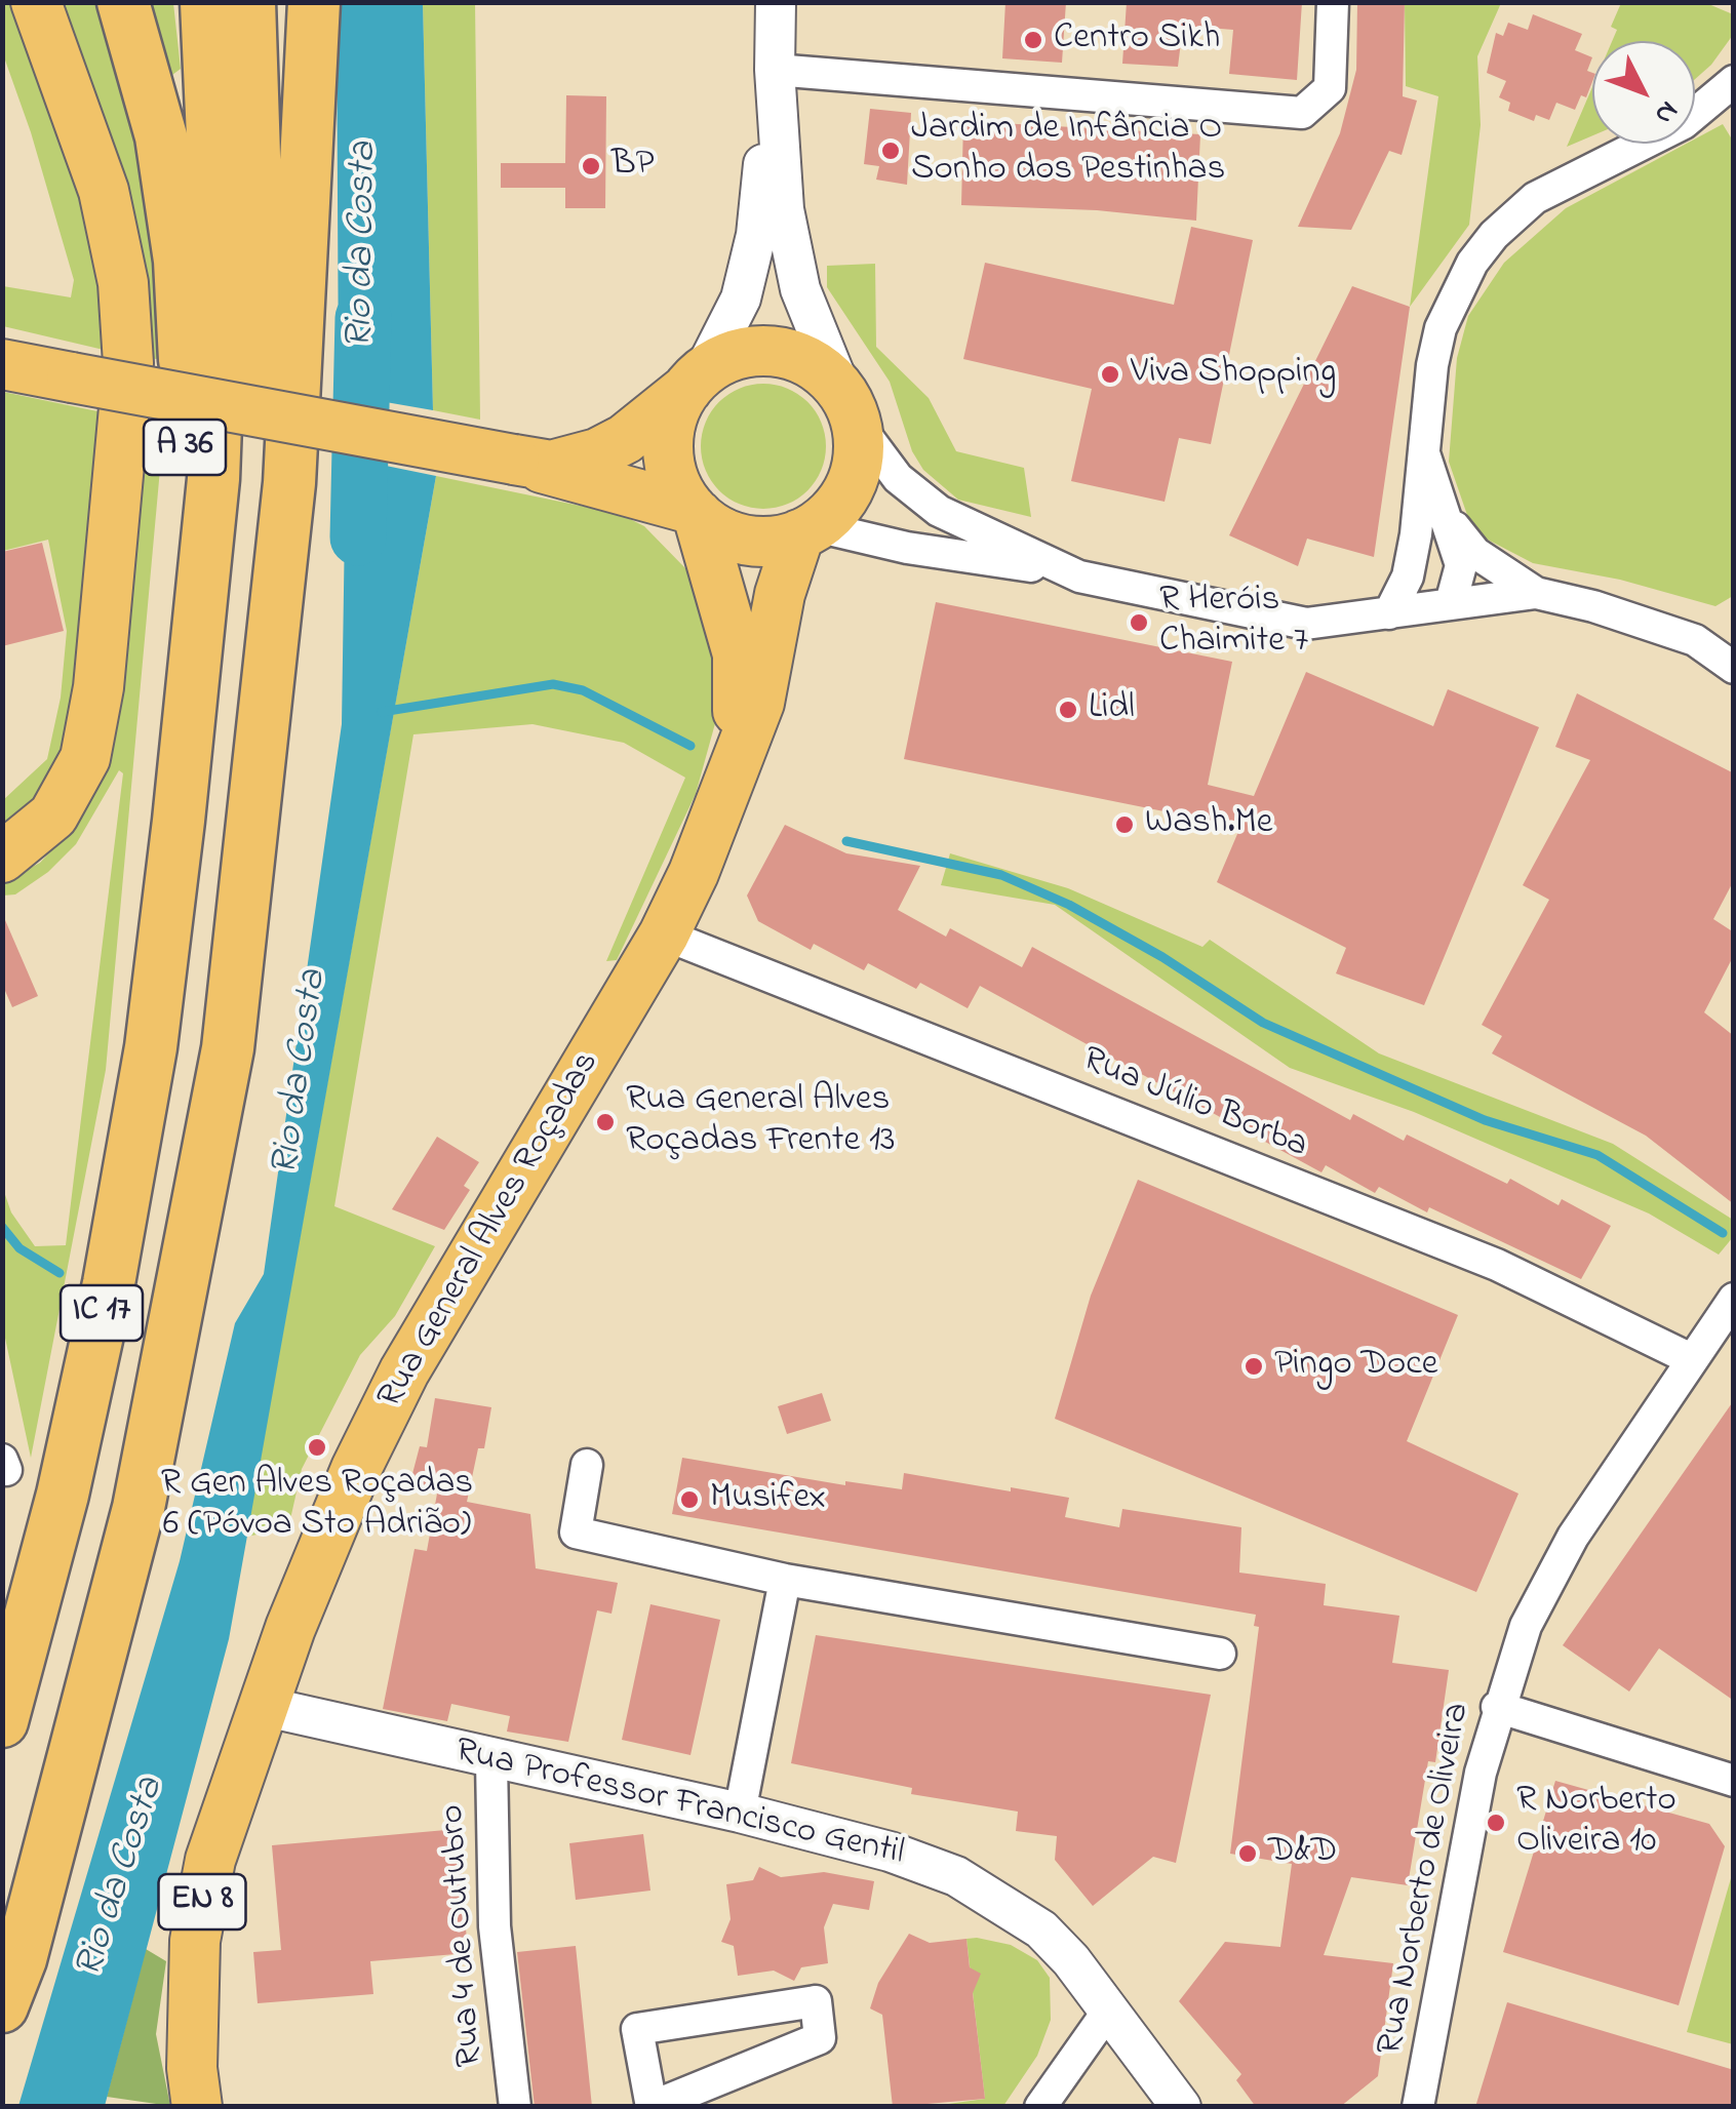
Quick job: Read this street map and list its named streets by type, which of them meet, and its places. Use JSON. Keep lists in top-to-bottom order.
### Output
{
  "streets": {
    "highway": ["A 36", "IC 17"],
    "main road": ["Rua General Alves Roçadas", "EN 8"],
    "street": [
      "Rua Júlio Borba",
      "Rua Professor Francisco Gentil",
      "Rua Norberto de Oliveira",
      "Rua 4 de Outubro"
    ]
  },
  "crossings": [
    ["A 36", "IC 17"],
    ["Rua Júlio Borba", "Rua General Alves Roçadas"],
    ["Rua Júlio Borba", "Rua Norberto de Oliveira"],
    ["Rua General Alves Roçadas", "Rua Professor Francisco Gentil"],
    ["Rua General Alves Roçadas", "EN 8"],
    ["Rua Professor Francisco Gentil", "EN 8"],
    ["Rua Professor Francisco Gentil", "Rua 4 de Outubro"]
  ],
  "water": ["Rio da Costa"],
  "places": [
    "Centro Sikh",
    "Jardim de Infância O Sonho dos Pestinhas",
    "BP",
    "Viva Shopping",
    "R Heróis Chaimite 7",
    "Lidl",
    "Wash.Me",
    "Rua General Alves Roçadas Frente 13",
    "Pingo Doce",
    "R Gen Alves Roçadas 6 (Póvoa Sto Adrião)",
    "Musifex",
    "R Norberto Oliveira 10",
    "D&D"
  ],
  "north": "bottom right"
}
